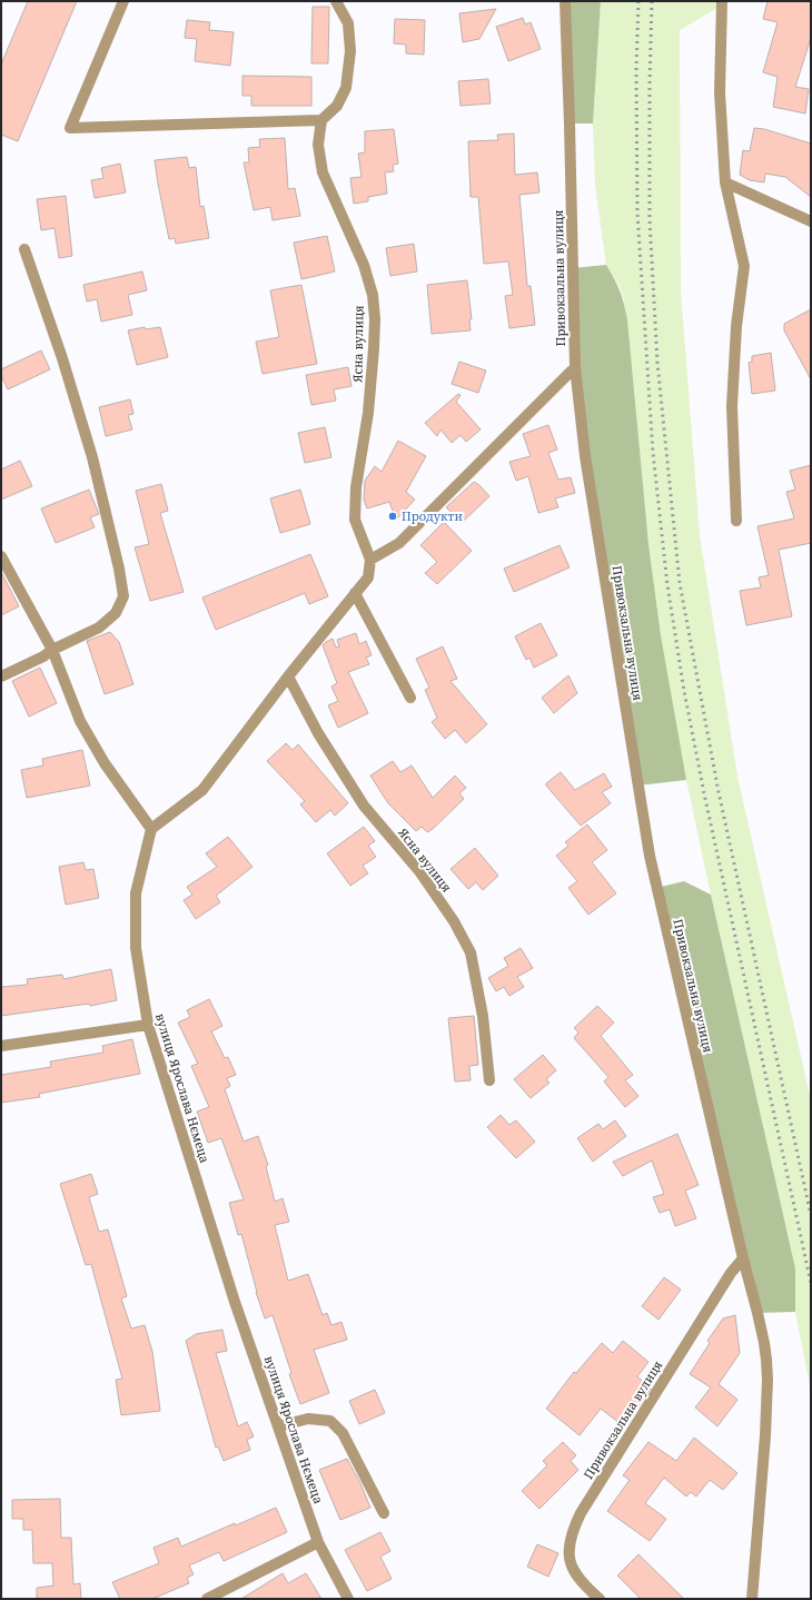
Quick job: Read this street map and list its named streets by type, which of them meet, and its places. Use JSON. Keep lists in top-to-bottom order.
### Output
{
  "streets": {
    "street": ["Привокзальна вулиця", "Ясна вулиця", "вулиця Ярослава Нємеца"]
  },
  "places": ["Продукти"]
}
